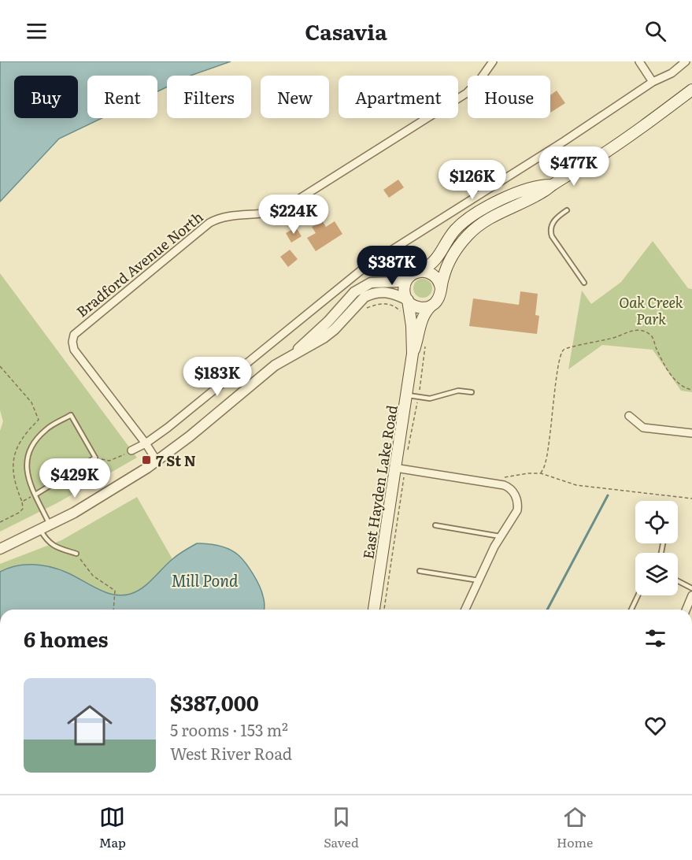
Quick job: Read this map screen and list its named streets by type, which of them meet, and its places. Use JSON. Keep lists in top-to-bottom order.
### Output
{
  "streets": {
    "main road": ["East Hayden Lake Road"],
    "street": ["Bradford Avenue North"]
  },
  "water": ["Mill Pond"],
  "parks": ["Oak Creek Park"],
  "places": {
    "transit": ["7 St N"]
  },
  "page": {
    "header": "Casavia",
    "chip": [
      "Buy",
      "Rent",
      "Filters",
      "New",
      "Apartment",
      "House"
    ],
    "price": [
      "$477K",
      "$126K",
      "$224K",
      "$387K",
      "$183K",
      "$429K"
    ],
    "heading": "6 homes",
    "list": [
      {
        "name": "$387,000",
        "note": "5 rooms · 153 m² · West River Road"
      }
    ],
    "tabs": ["Map", "Saved", "Home"]
  }
}
